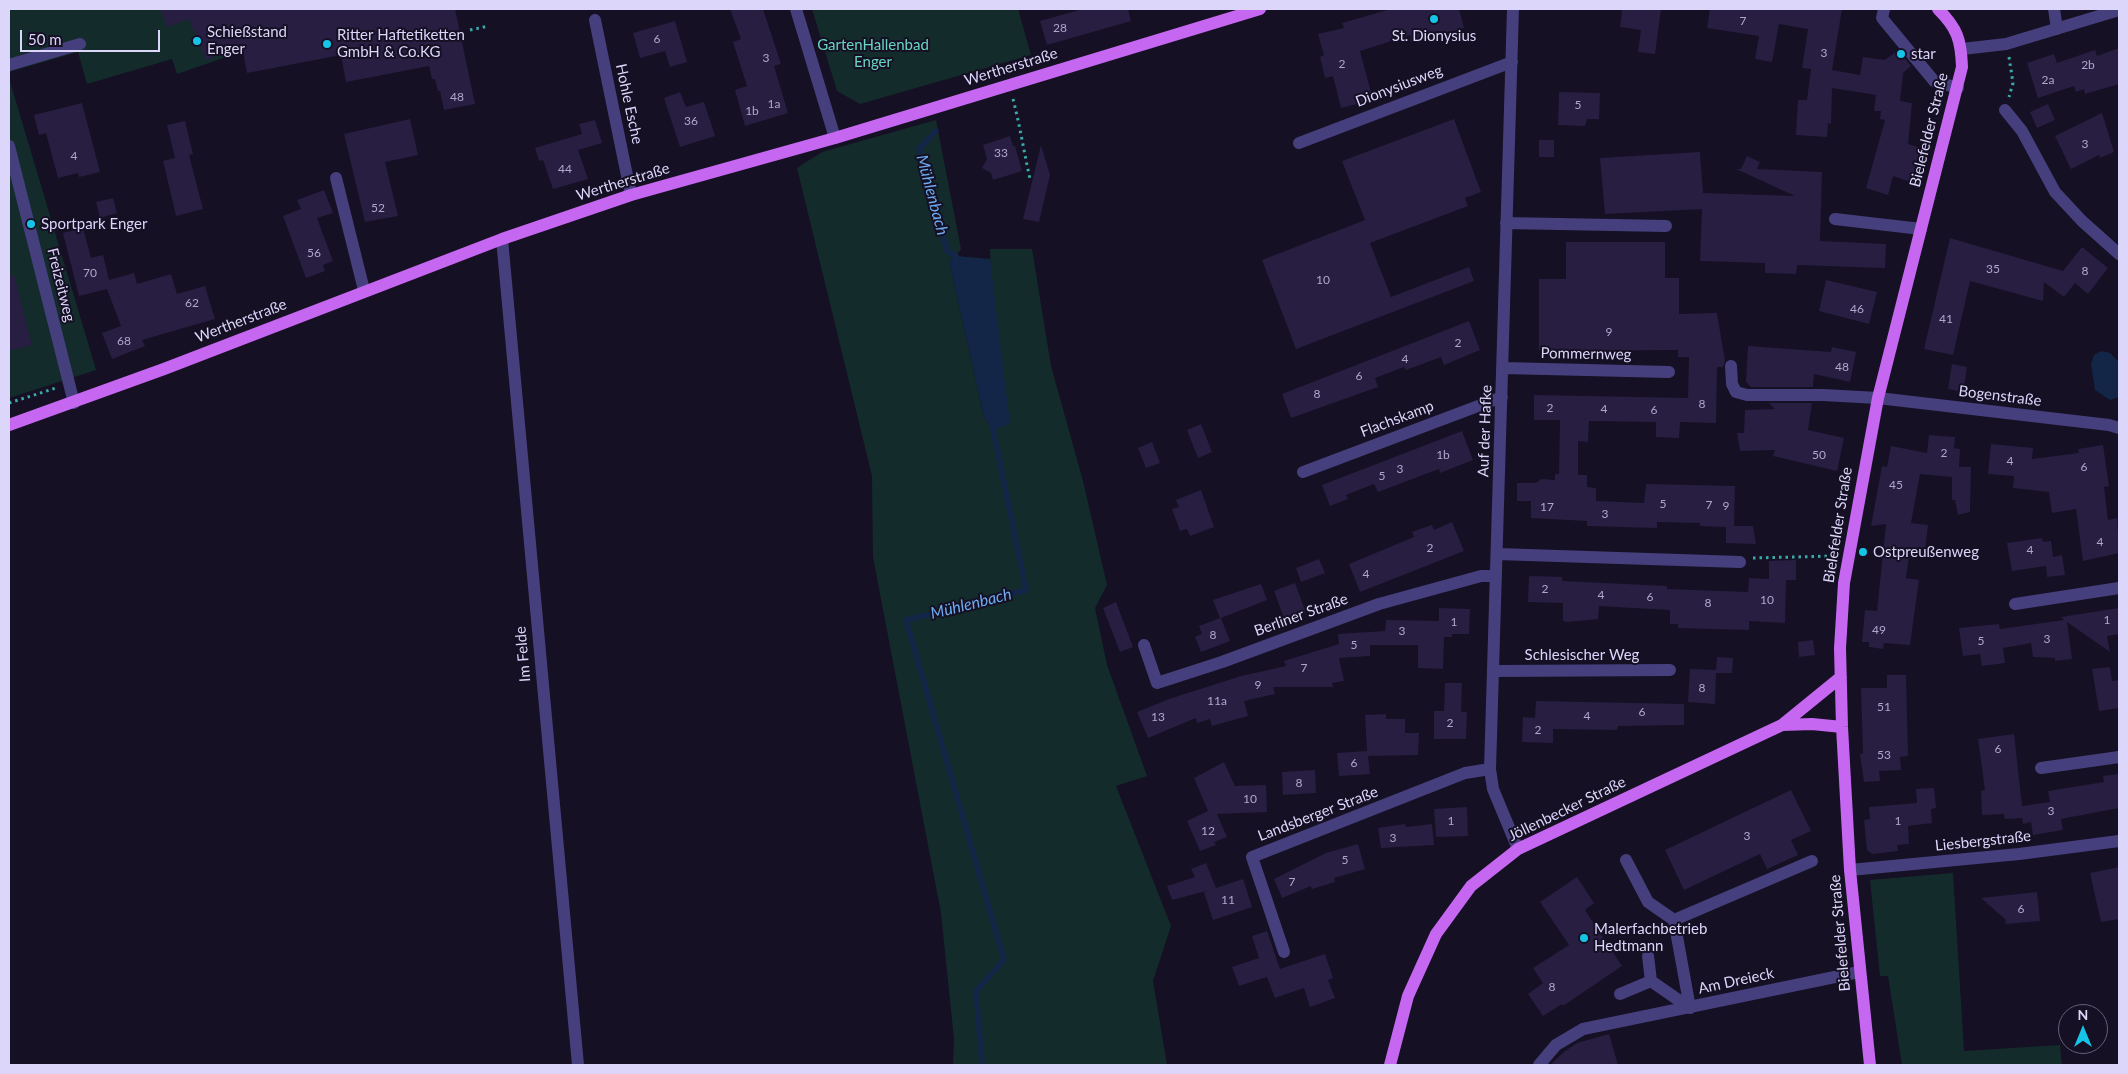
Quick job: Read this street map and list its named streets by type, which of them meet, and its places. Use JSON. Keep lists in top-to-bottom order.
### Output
{
  "streets": {
    "main road": ["Wertherstraße", "Bielefelder Straße", "Jöllenbecker Straße"],
    "street": [
      "Dionysiusweg",
      "Hohle Esche",
      "Freizeitweg",
      "Pommernweg",
      "Bogenstraße",
      "Flachskamp",
      "Auf der Hafke",
      "Berliner Straße",
      "Im Felde",
      "Schlesischer Weg",
      "Landsberger Straße",
      "Liesbergstraße",
      "Am Dreieck"
    ]
  },
  "crossings": [
    ["Wertherstraße", "Hohle Esche"],
    ["Wertherstraße", "Freizeitweg"],
    ["Wertherstraße", "Im Felde"],
    ["Dionysiusweg", "Auf der Hafke"],
    ["Bielefelder Straße", "Bogenstraße"],
    ["Bielefelder Straße", "Jöllenbecker Straße"],
    ["Bielefelder Straße", "Liesbergstraße"],
    ["Bielefelder Straße", "Am Dreieck"],
    ["Pommernweg", "Auf der Hafke"],
    ["Flachskamp", "Auf der Hafke"],
    ["Auf der Hafke", "Berliner Straße"],
    ["Auf der Hafke", "Schlesischer Weg"],
    ["Auf der Hafke", "Jöllenbecker Straße"],
    ["Auf der Hafke", "Landsberger Straße"]
  ],
  "water": ["Mühlenbach"],
  "parks": ["GartenHallenbad Enger"],
  "places": [
    "St. Dionysius",
    "Schießstand Enger",
    "Ritter Haftetiketten GmbH & Co.KG",
    "star",
    "Sportpark Enger",
    "Ostpreußenweg",
    "Malerfachbetrieb Hedtmann"
  ],
  "house_numbers": [
    "7",
    "28",
    "6",
    "3",
    "3",
    "2",
    "2b",
    "2a",
    "48",
    "1a",
    "5",
    "1b",
    "36",
    "3",
    "33",
    "4",
    "44",
    "52",
    "56",
    "35",
    "8",
    "70",
    "10",
    "62",
    "46",
    "41",
    "9",
    "68",
    "2",
    "4",
    "48",
    "6",
    "8",
    "8",
    "2",
    "4",
    "6",
    "2",
    "1b",
    "50",
    "4",
    "6",
    "3",
    "5",
    "45",
    "5",
    "7",
    "9",
    "17",
    "3",
    "4",
    "2",
    "4",
    "4",
    "2",
    "4",
    "6",
    "10",
    "8",
    "1",
    "1",
    "49",
    "3",
    "8",
    "3",
    "5",
    "5",
    "7",
    "9",
    "8",
    "11a",
    "51",
    "6",
    "4",
    "13",
    "2",
    "2",
    "6",
    "53",
    "6",
    "8",
    "10",
    "3",
    "1",
    "1",
    "12",
    "3",
    "3",
    "5",
    "7",
    "11",
    "6",
    "8"
  ],
  "scale_bar": "50 m",
  "north": "top"
}
